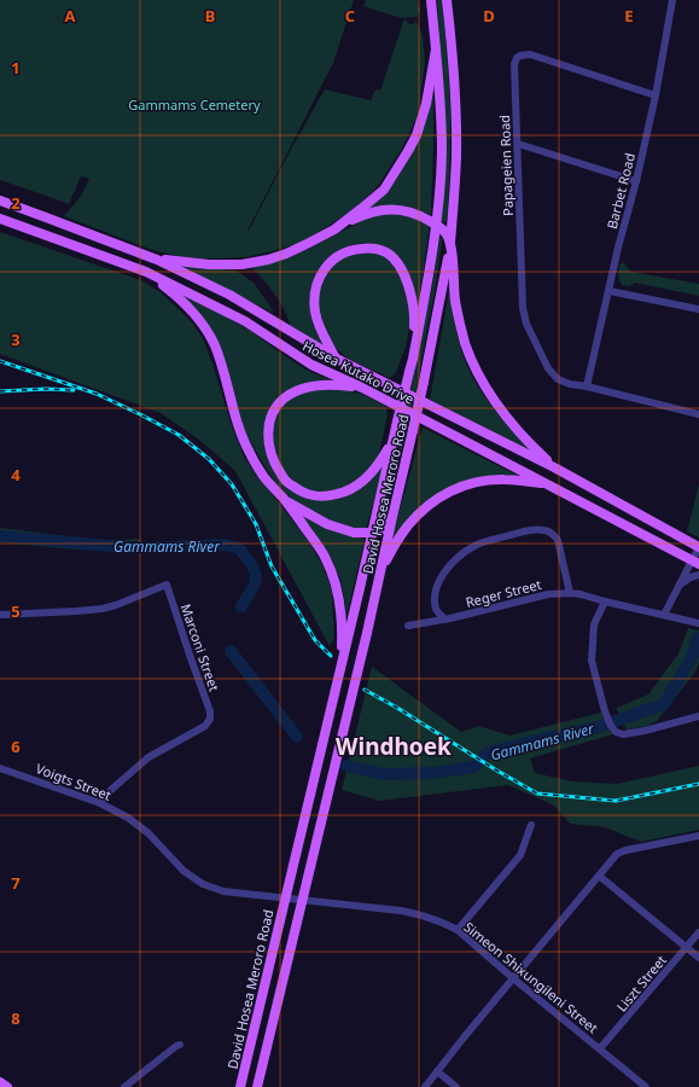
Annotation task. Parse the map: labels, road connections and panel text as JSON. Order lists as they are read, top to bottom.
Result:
{
  "streets": {
    "main road": ["Hosea Kutako Drive", "David Hosea Meroro Road"],
    "street": [
      "Papageien Road",
      "Barbet Road",
      "Reger Street",
      "Marconi Street",
      "Voigts Street",
      "Simeon Shixungileni Street",
      "Liszt Street"
    ]
  },
  "crossings": [
    ["Papageien Road", "Barbet Road"],
    ["David Hosea Meroro Road", "Voigts Street"],
    ["David Hosea Meroro Road", "Simeon Shixungileni Street"],
    ["Marconi Street", "Voigts Street"],
    ["Simeon Shixungileni Street", "Liszt Street"]
  ],
  "districts": ["Windhoek"],
  "water": ["Gammams River"],
  "parks": ["Gammams Cemetery"],
  "grid": {
    "columns": [
      "A",
      "B",
      "C",
      "D",
      "E"
    ],
    "rows": [
      "1",
      "2",
      "3",
      "4",
      "5",
      "6",
      "7",
      "8"
    ]
  }
}
